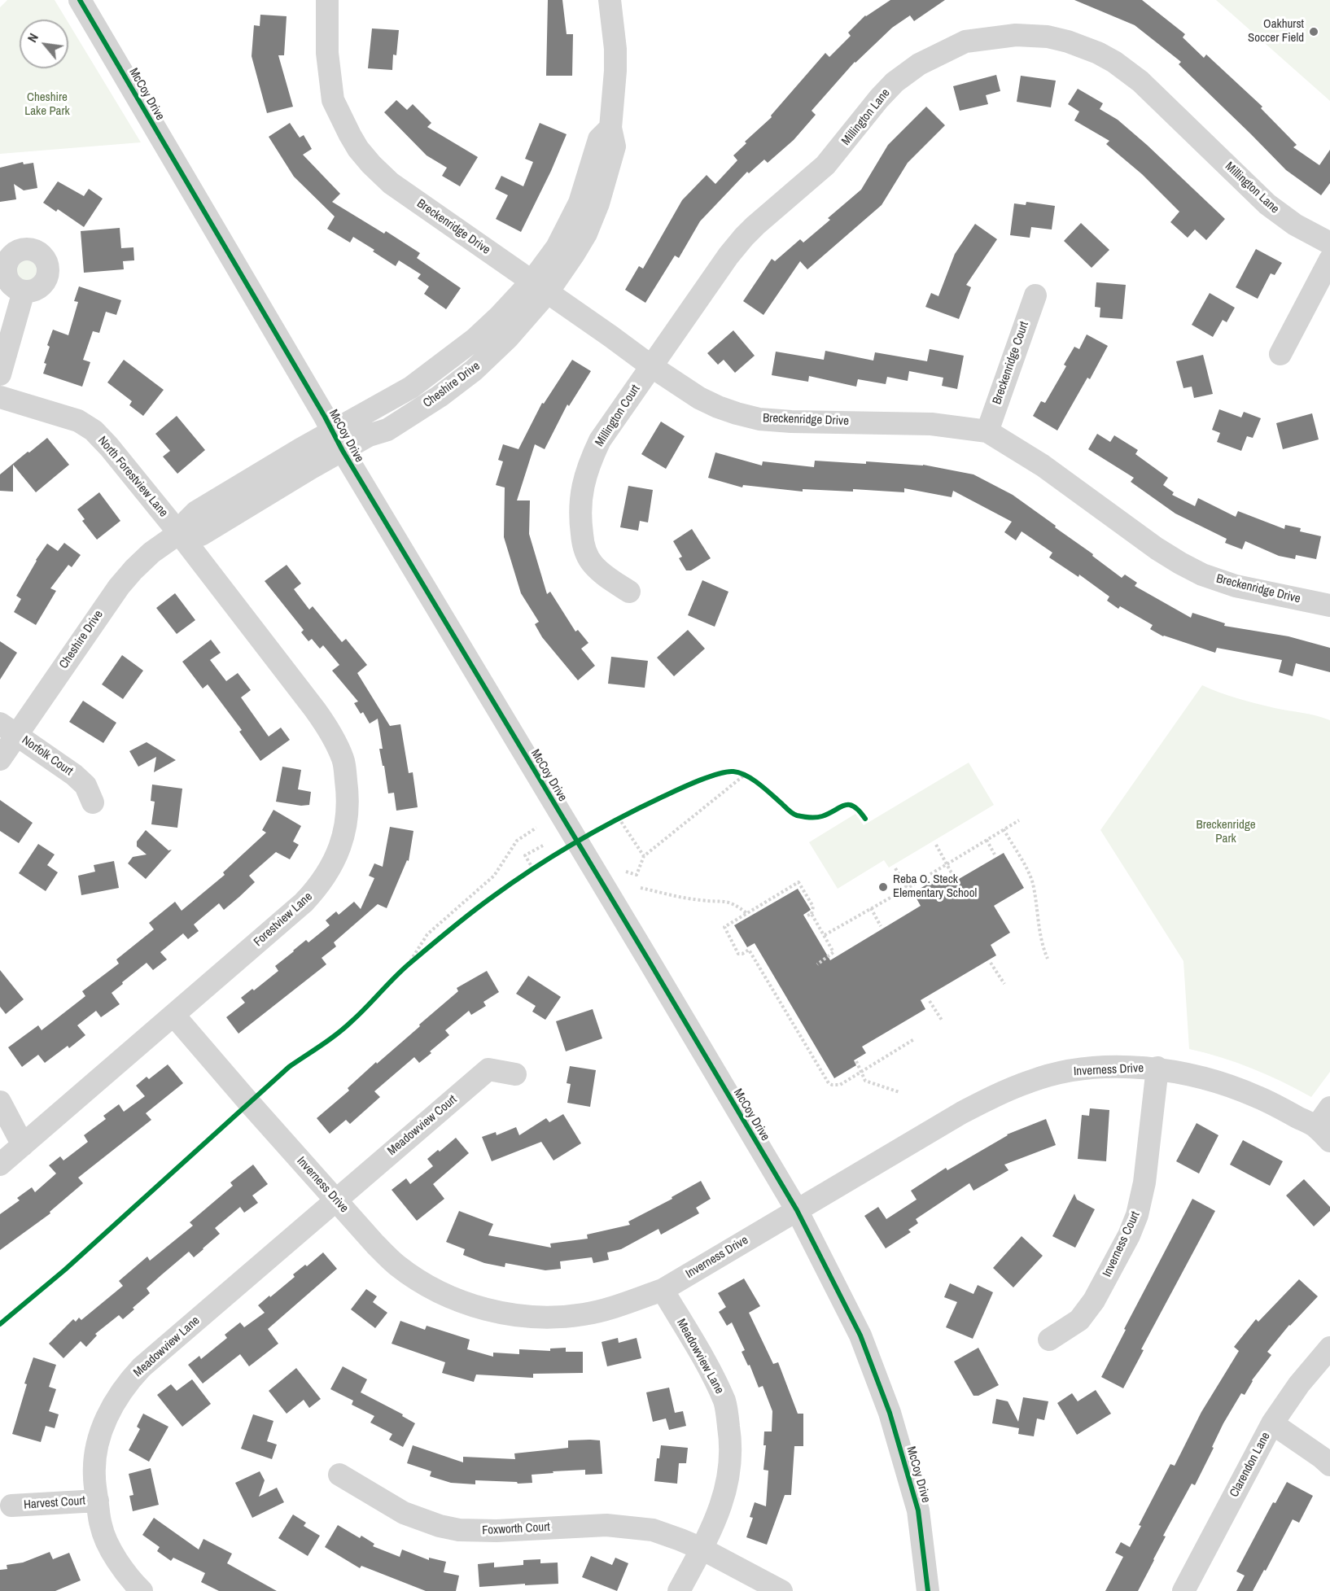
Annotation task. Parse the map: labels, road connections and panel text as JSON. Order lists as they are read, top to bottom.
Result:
{
  "streets": {
    "street": [
      "McCoy Drive",
      "Millington Lane",
      "Breckenridge Drive",
      "Breckenridge Court",
      "Cheshire Drive",
      "Millington Court",
      "North Forestview Lane",
      "Norfolk Court",
      "Forestview Lane",
      "Inverness Drive",
      "Meadowview Court",
      "Inverness Court",
      "Meadowview Lane",
      "Clarendon Lane",
      "Harvest Court",
      "Foxworth Court"
    ]
  },
  "crossings": [
    ["McCoy Drive", "Cheshire Drive"],
    ["McCoy Drive", "Inverness Drive"],
    ["Millington Lane", "Breckenridge Drive"],
    ["Millington Lane", "Millington Court"],
    ["Breckenridge Drive", "Breckenridge Court"],
    ["Breckenridge Drive", "Cheshire Drive"],
    ["Breckenridge Drive", "Millington Court"],
    ["Cheshire Drive", "North Forestview Lane"],
    ["Cheshire Drive", "Norfolk Court"],
    ["Cheshire Drive", "Forestview Lane"],
    ["North Forestview Lane", "Forestview Lane"],
    ["Forestview Lane", "Inverness Drive"],
    ["Inverness Drive", "Meadowview Court"],
    ["Inverness Drive", "Inverness Court"],
    ["Inverness Drive", "Meadowview Lane"],
    ["Meadowview Court", "Meadowview Lane"],
    ["Meadowview Lane", "Harvest Court"],
    ["Meadowview Lane", "Foxworth Court"]
  ],
  "parks": ["Cheshire Lake Park", "Breckenridge Park"],
  "places": ["Oakhurst Soccer Field", "Reba O. Steck Elementary School"],
  "north": "top left"
}
